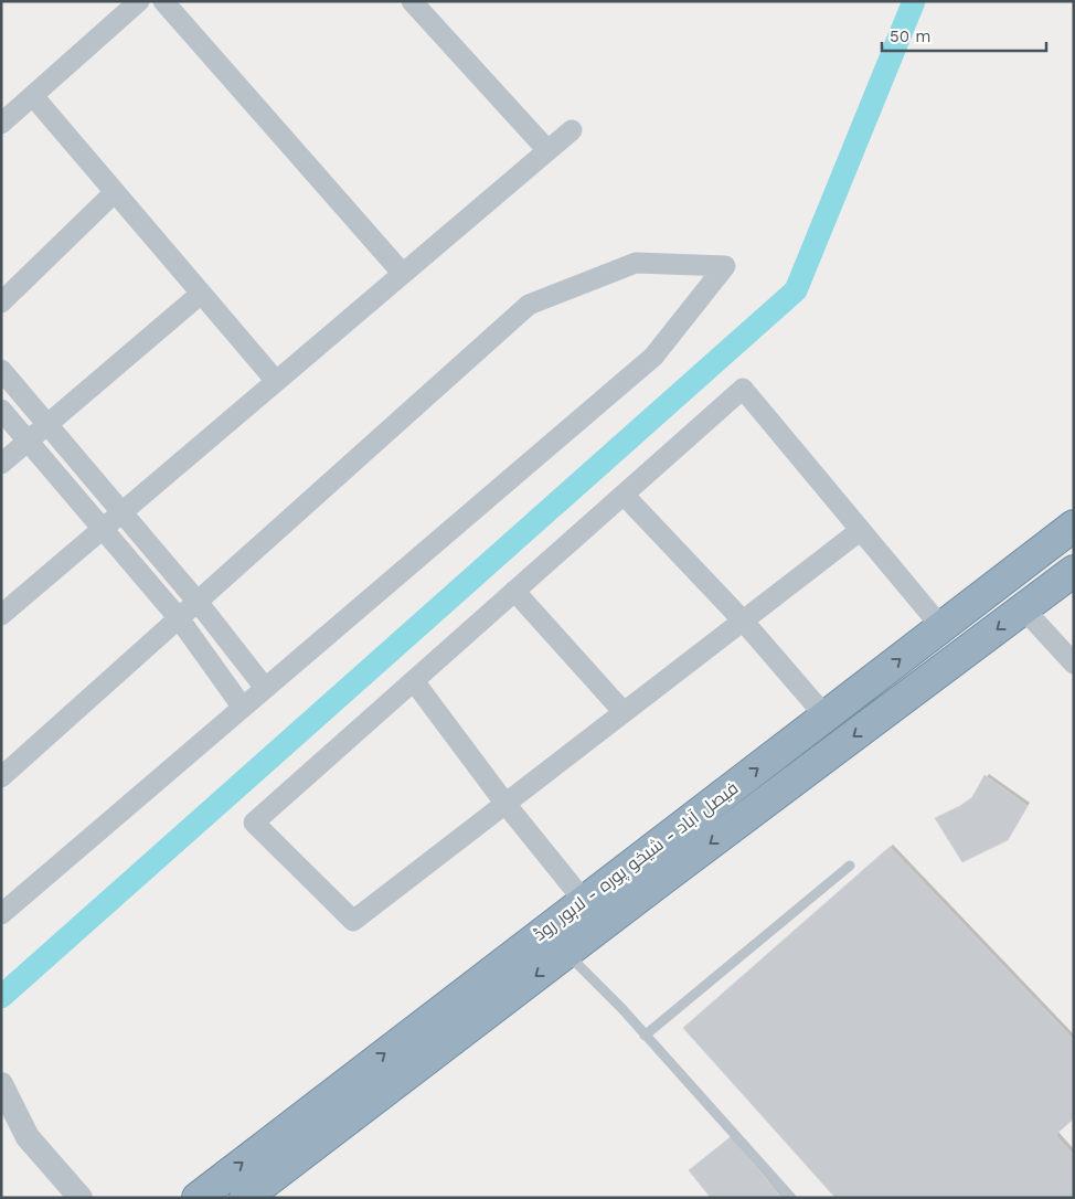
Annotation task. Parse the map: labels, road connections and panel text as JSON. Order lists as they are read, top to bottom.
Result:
{
  "streets": {
    "highway": ["فیصل آباد - شیخو پورہ - لاہور روڈ"]
  },
  "scale_bar": "50 m"
}
